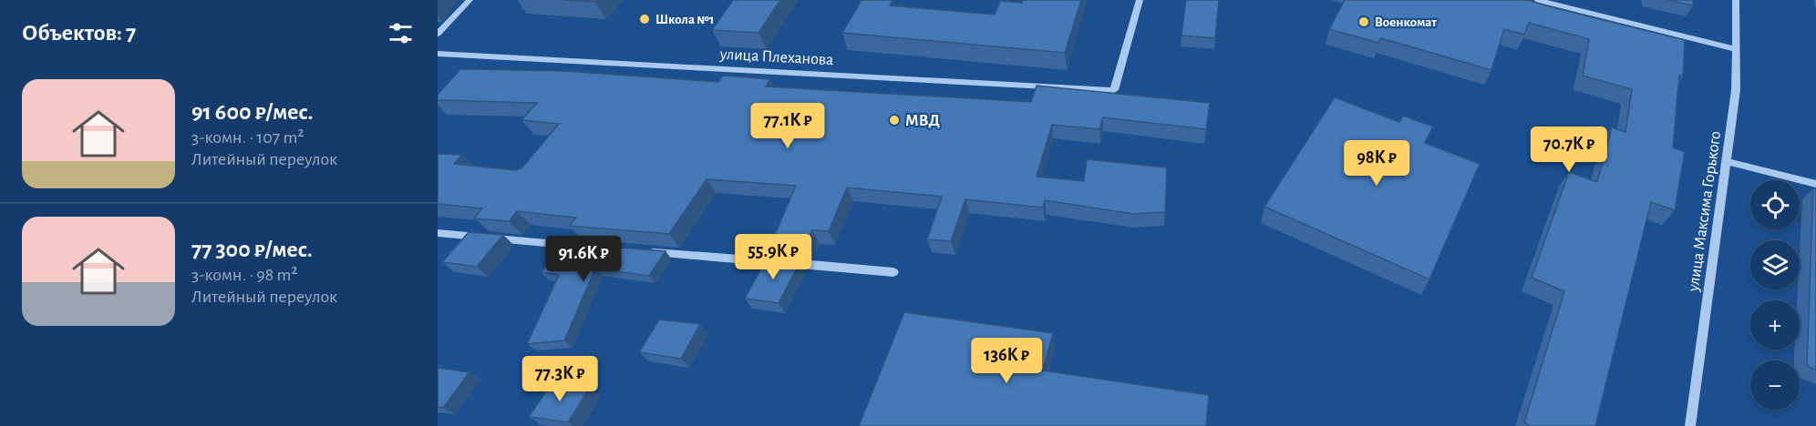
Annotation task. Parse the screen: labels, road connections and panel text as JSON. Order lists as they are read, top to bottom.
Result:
{
  "streets": {
    "street": ["улица Плеханова", "улица Максима Горького"]
  },
  "places": ["Школа №1", "Военкомат", "МВД"],
  "page": {
    "heading": "Объектов: 7",
    "list": [
      {
        "name": "91 600 ₽/мес.",
        "note": "3-комн. · 107 m² · Литейный переулок"
      },
      {
        "name": "77 300 ₽/мес.",
        "note": "3-комн. · 98 m² · Литейный переулок"
      }
    ],
    "price": [
      "77.1K ₽",
      "70.7K ₽",
      "98K ₽",
      "55.9K ₽",
      "91.6K ₽",
      "136K ₽",
      "77.3K ₽"
    ],
    "map_buttons": ["+", "−"]
  }
}
